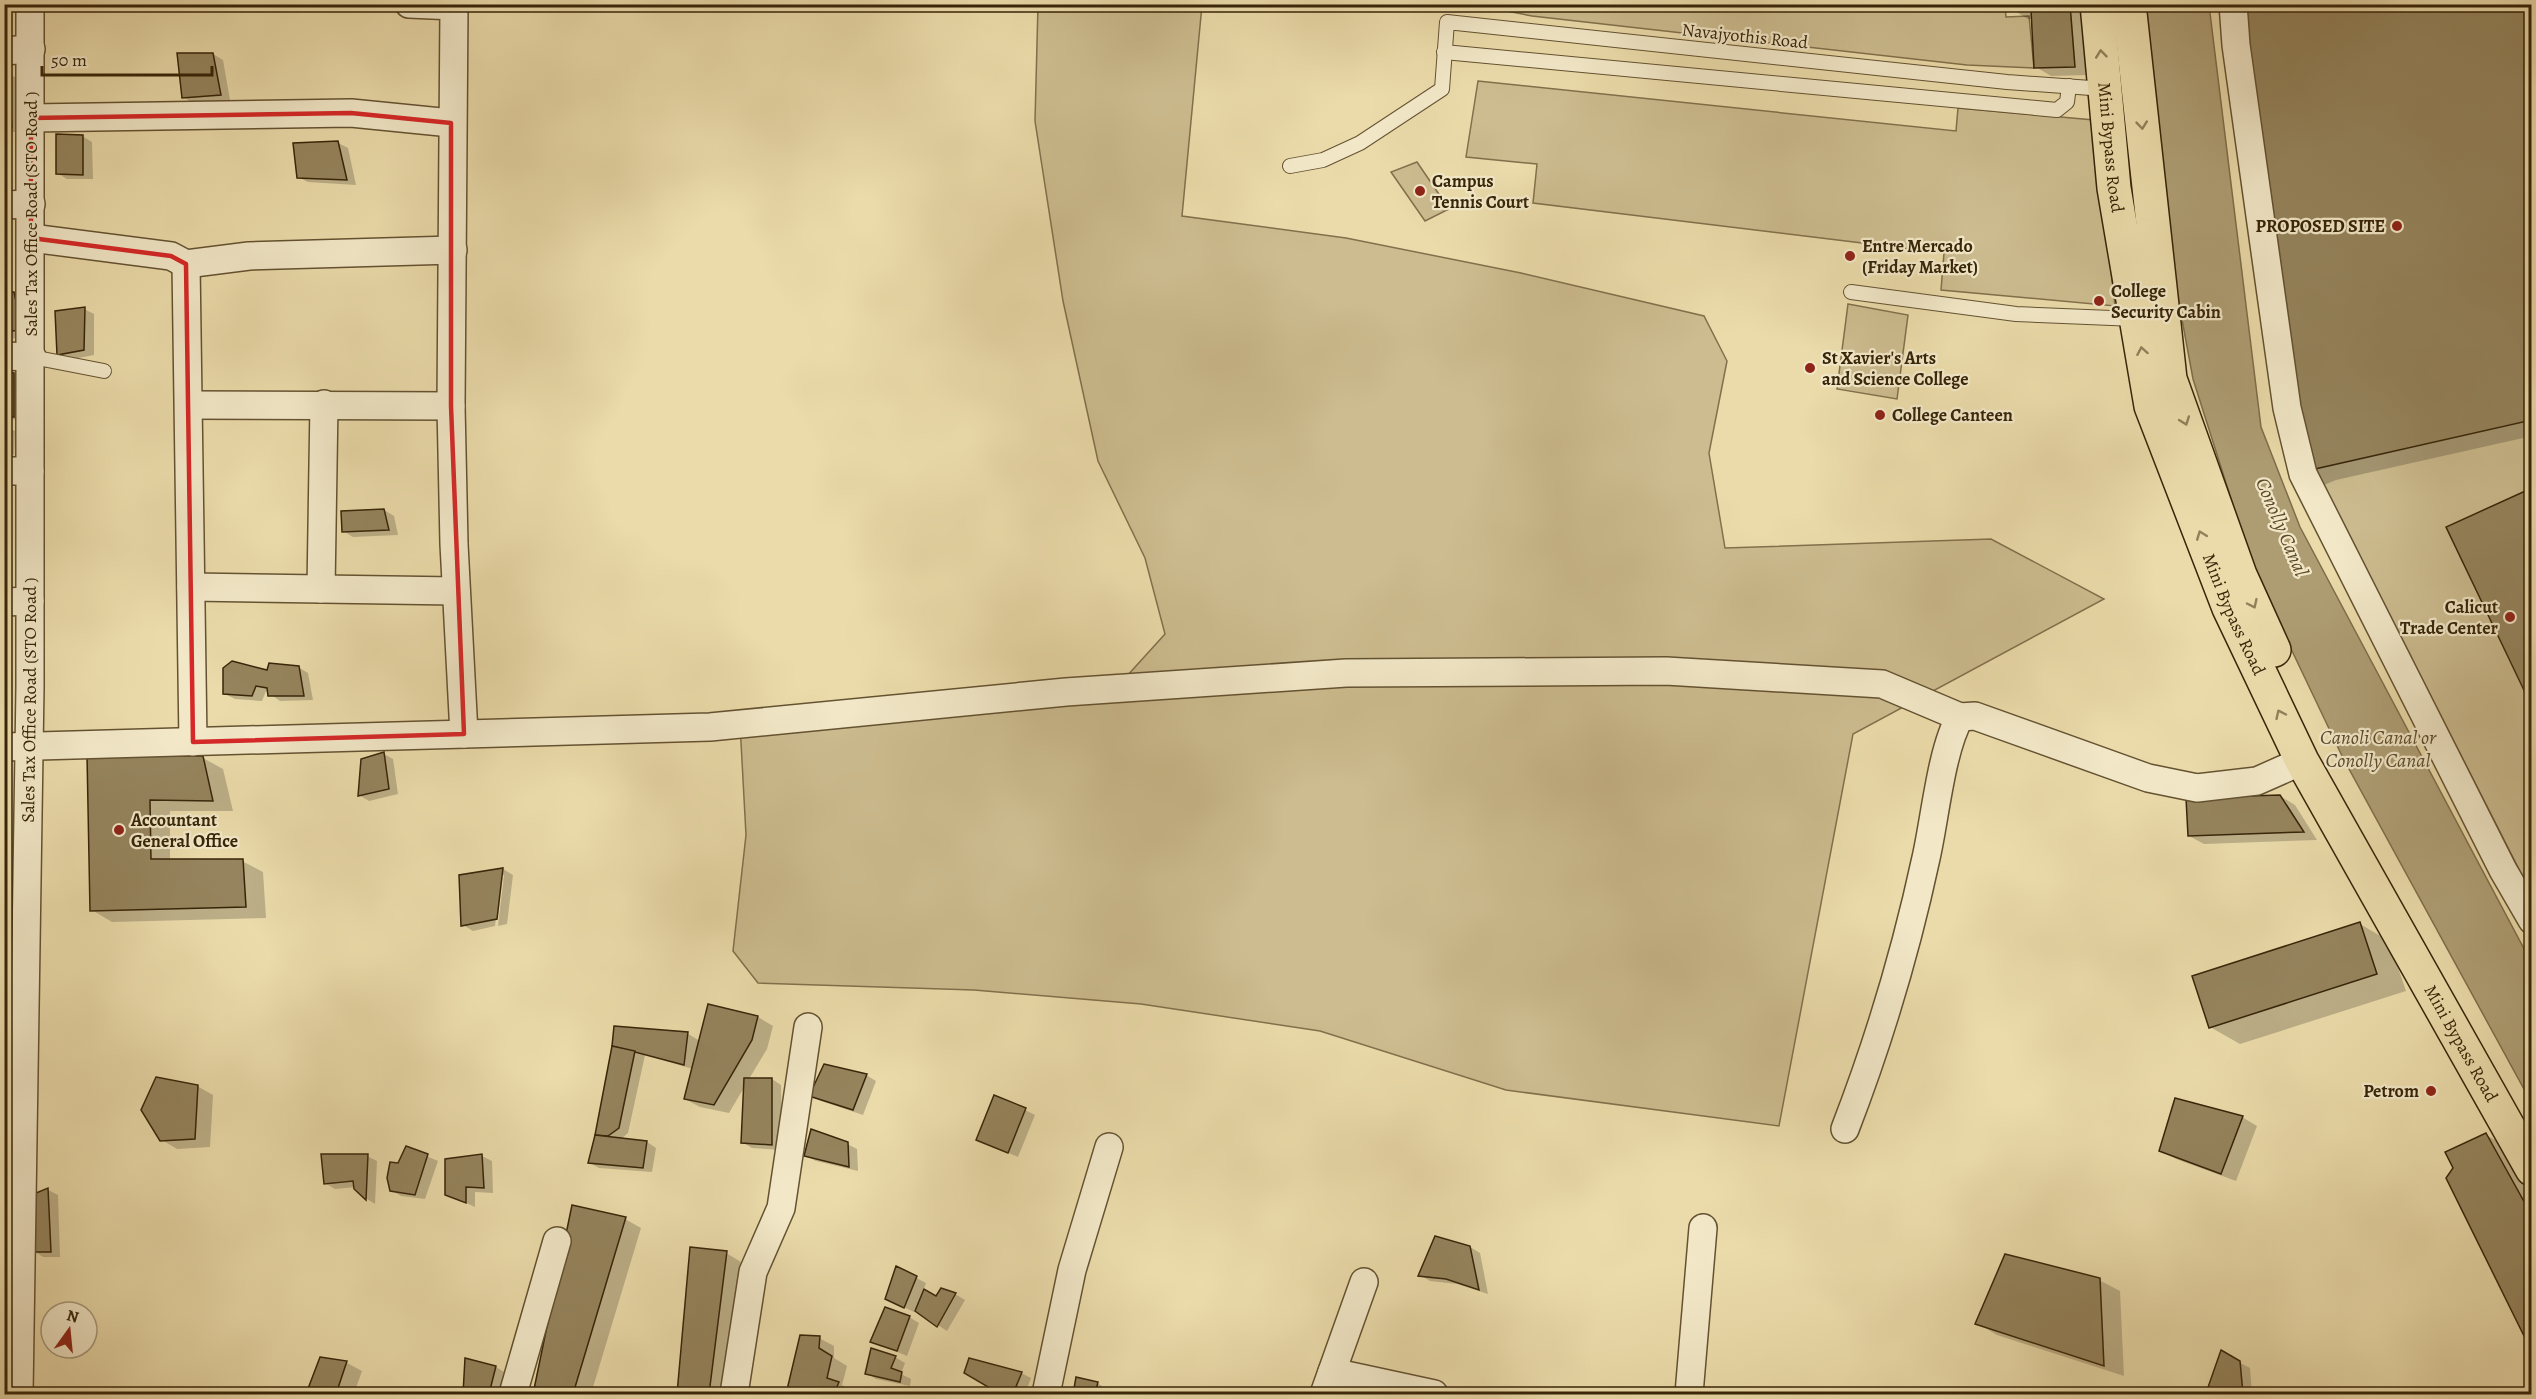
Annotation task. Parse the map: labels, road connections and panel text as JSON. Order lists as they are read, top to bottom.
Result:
{
  "streets": {
    "main road": ["Mini Bypass Road"],
    "street": ["Sales Tax Office Road (STO Road )"],
    "lane": ["Navajyothis Road"]
  },
  "crossings": [
    ["Navajyothis Road", "Mini Bypass Road"]
  ],
  "water": ["Conolly Canal", "Canoli Canal or Conolly Canal"],
  "places": [
    "Campus Tennis Court",
    "PROPOSED SITE",
    "Entre Mercado (Friday Market)",
    "College Security Cabin",
    "St Xavier's Arts and Science College",
    "College Canteen",
    "Calicut Trade Center",
    "Accountant General Office",
    "Petrom"
  ],
  "scale_bar": "50 m",
  "north": "top"
}
